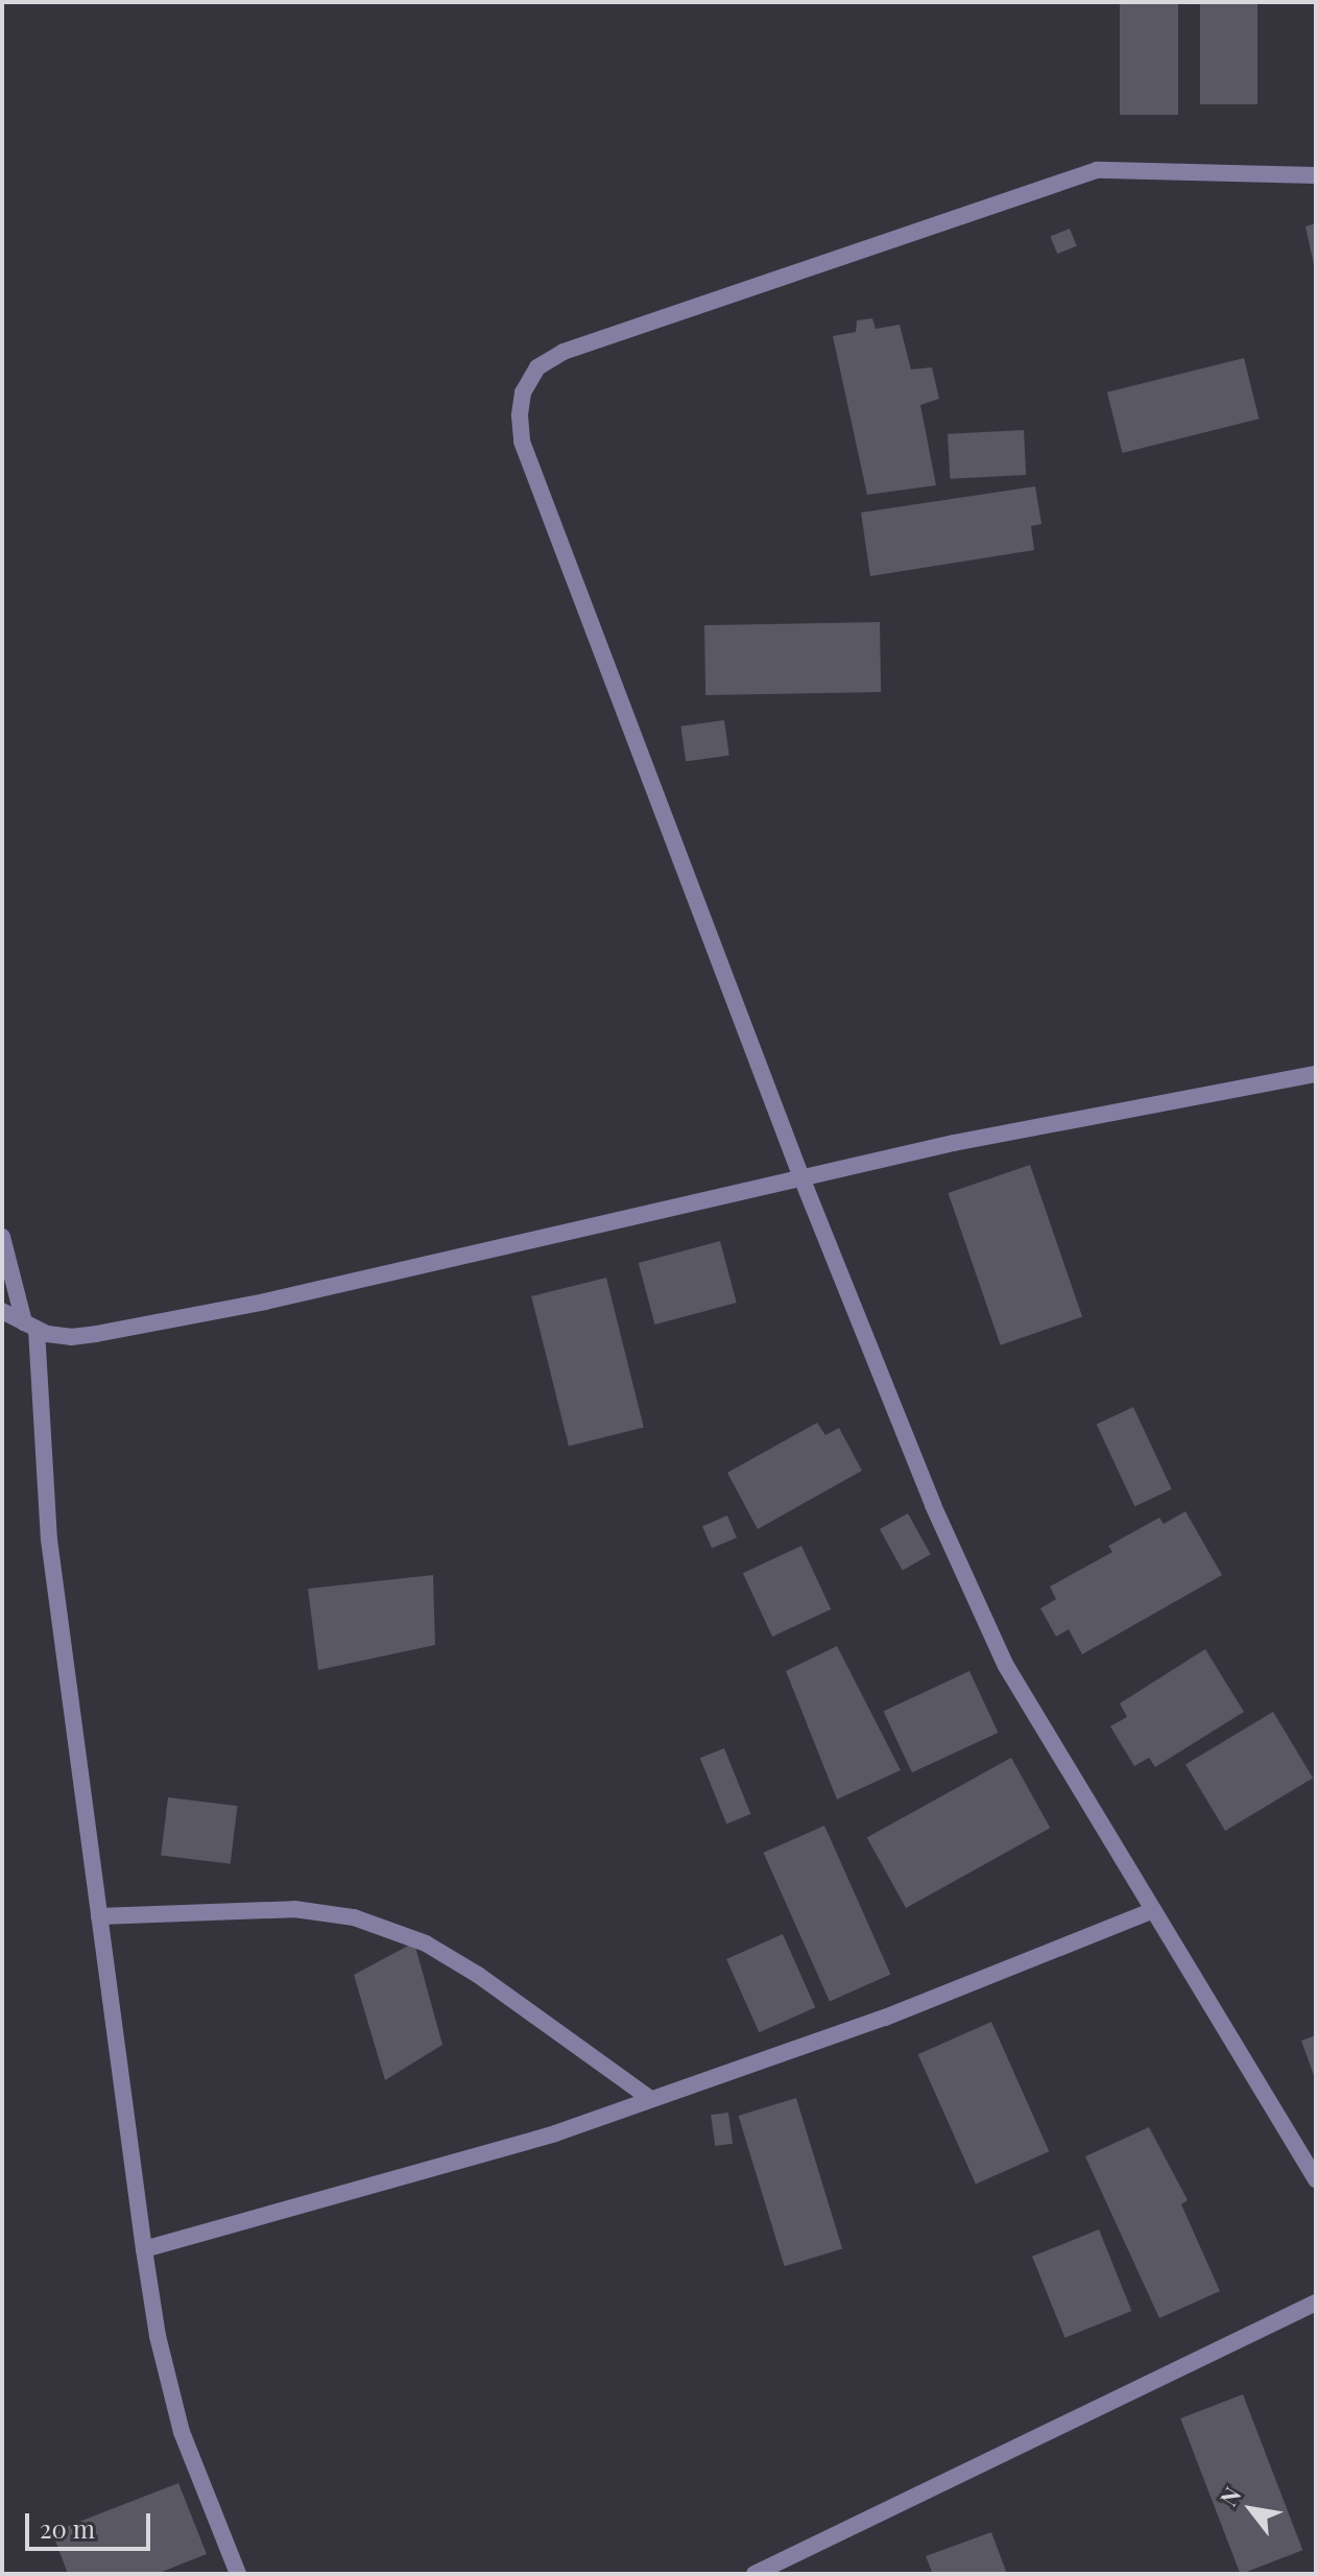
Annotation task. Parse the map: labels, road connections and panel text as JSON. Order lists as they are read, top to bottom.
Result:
{
  "scale_bar": "20 m",
  "north": "top left"
}
